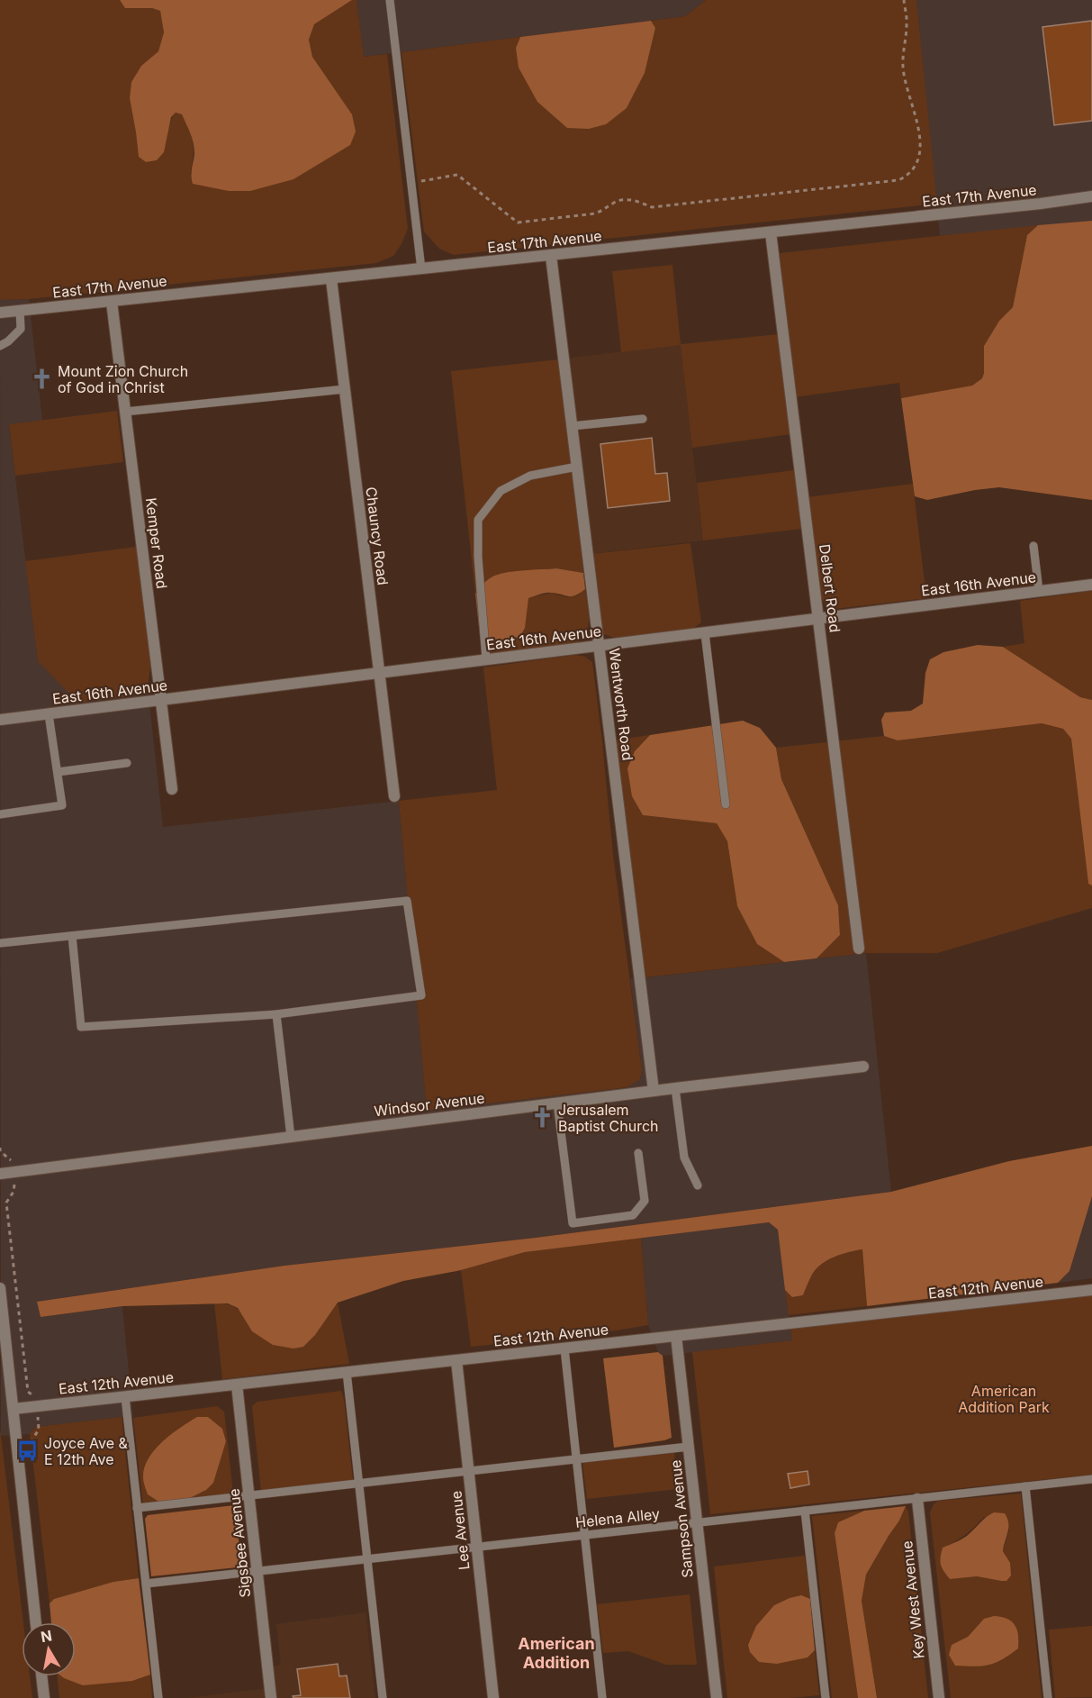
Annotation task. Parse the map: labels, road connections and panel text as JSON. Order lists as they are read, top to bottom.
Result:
{
  "streets": {
    "street": [
      "East 17th Avenue",
      "Chauncy Road",
      "Kemper Road",
      "East 16th Avenue",
      "Delbert Road",
      "Wentworth Road",
      "Windsor Avenue",
      "East 12th Avenue",
      "Sampson Avenue",
      "Lee Avenue",
      "Sigsbee Avenue",
      "Key West Avenue"
    ],
    "lane": ["Helena Alley"]
  },
  "crossings": [
    ["East 17th Avenue", "Chauncy Road"],
    ["East 17th Avenue", "Kemper Road"],
    ["East 17th Avenue", "Delbert Road"],
    ["East 17th Avenue", "Wentworth Road"],
    ["Chauncy Road", "East 16th Avenue"],
    ["Kemper Road", "East 16th Avenue"],
    ["East 16th Avenue", "Delbert Road"],
    ["East 16th Avenue", "Wentworth Road"],
    ["Wentworth Road", "Windsor Avenue"],
    ["East 12th Avenue", "Sampson Avenue"],
    ["East 12th Avenue", "Lee Avenue"],
    ["East 12th Avenue", "Sigsbee Avenue"],
    ["Helena Alley", "Sampson Avenue"],
    ["Helena Alley", "Lee Avenue"],
    ["Helena Alley", "Sigsbee Avenue"],
    ["Helena Alley", "Key West Avenue"]
  ],
  "districts": ["American Addition"],
  "parks": ["American Addition Park"],
  "places": {
    "church": ["Mount Zion Church of God in Christ", "Jerusalem Baptist Church"],
    "bus stop": ["Joyce Ave & E 12th Ave"]
  },
  "north": "top"
}
